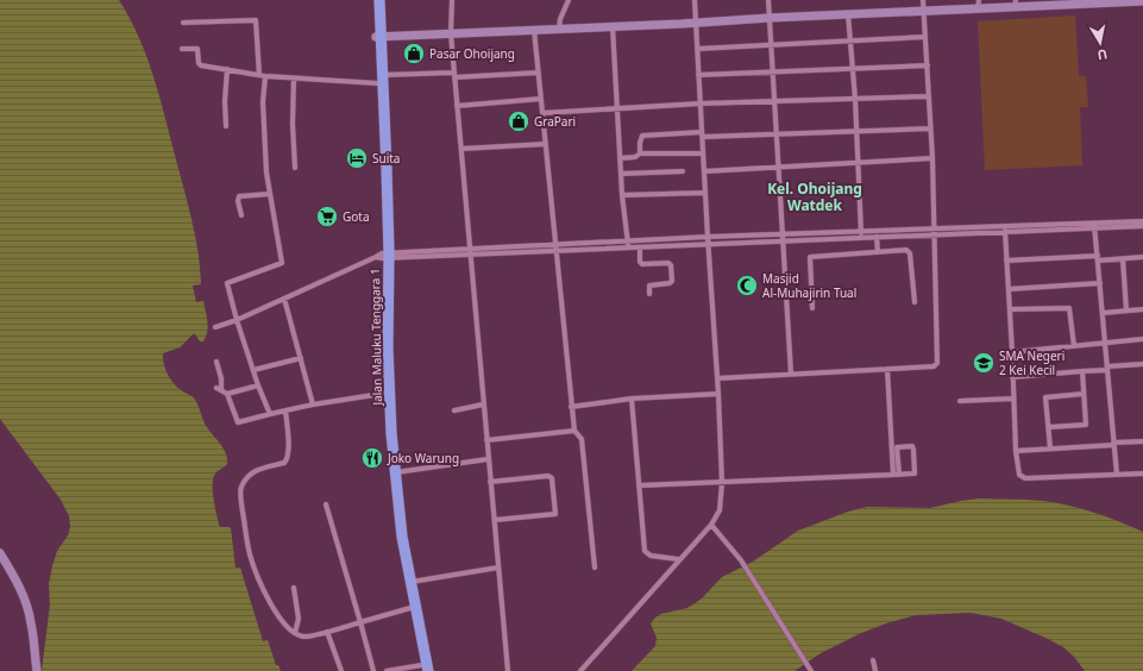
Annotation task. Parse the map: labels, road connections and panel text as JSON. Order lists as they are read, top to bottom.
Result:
{
  "streets": {
    "highway": ["Jalan Maluku Tenggara 1"]
  },
  "districts": ["Kel. Ohoijang Watdek"],
  "places": {
    "shop": ["Pasar Ohoijang", "GraPari"],
    "hotel": ["Suita"],
    "supermarket": ["Gota"],
    "mosque": ["Masjid Al-Muhajirin Tual"],
    "school or university": ["SMA Negeri 2 Kei Kecil"],
    "restaurant": ["Joko Warung"]
  },
  "north": "bottom"
}
